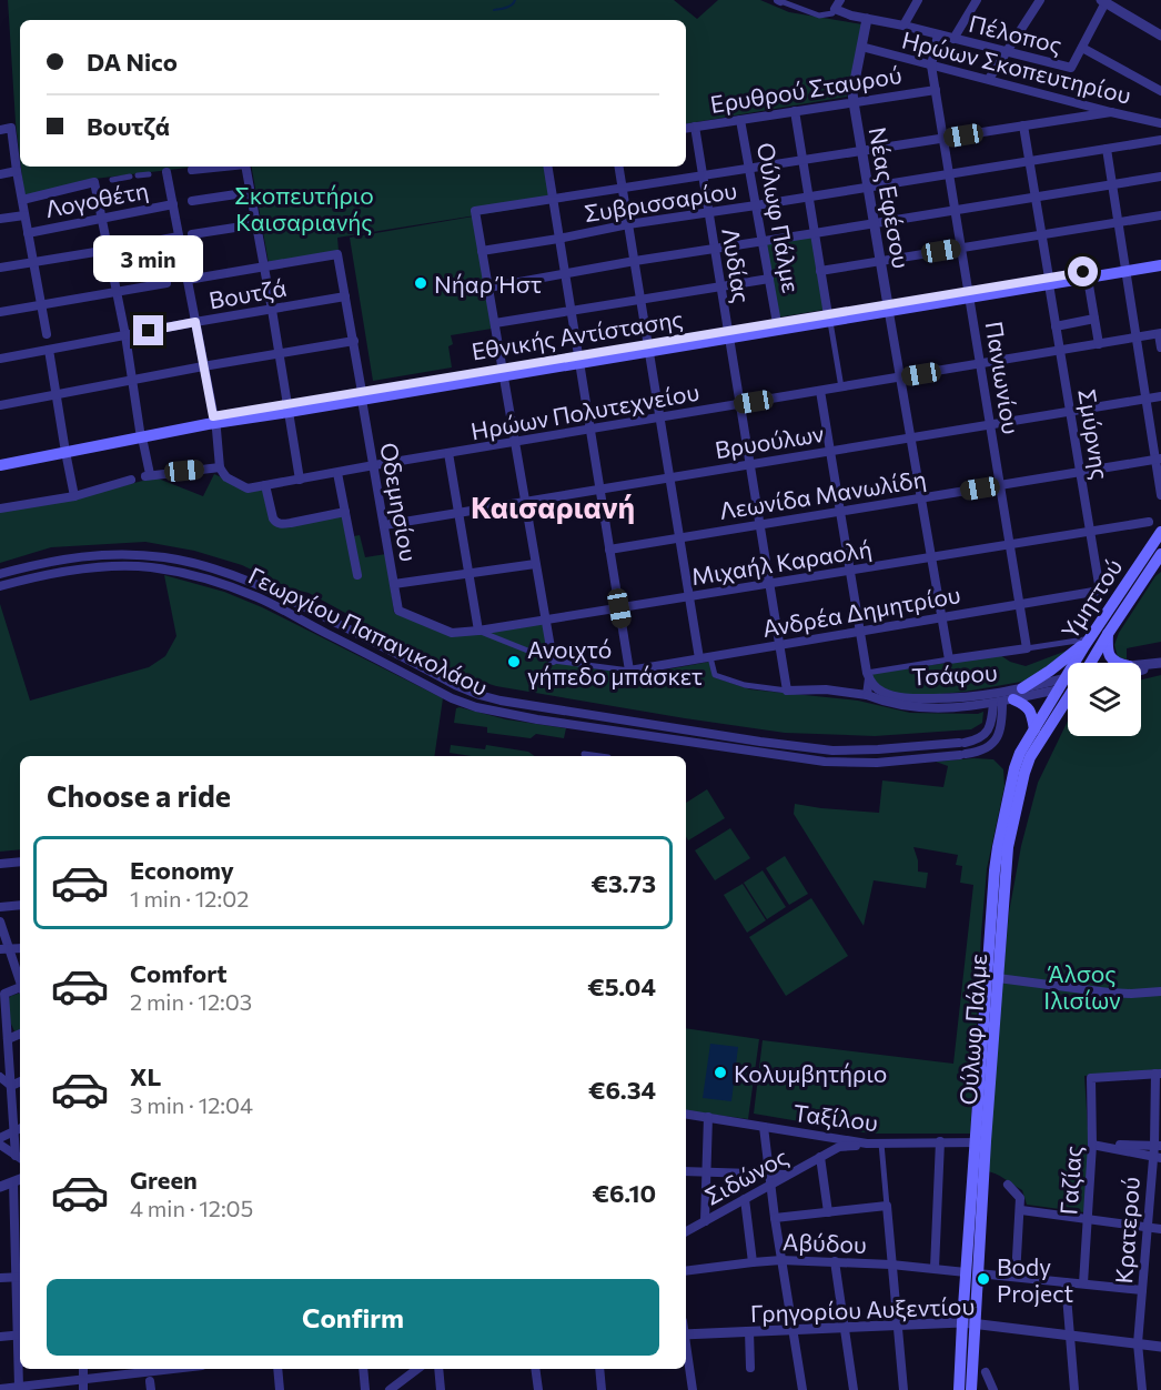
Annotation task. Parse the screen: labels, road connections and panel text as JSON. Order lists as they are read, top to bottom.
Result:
{
  "streets": {
    "main road": ["Ούλωφ Πάλμε", "Εθνικής Αντίστασης", "Υμηττού"],
    "street": [
      "Πέλοπος",
      "Ηρώων Σκοπευτηρίου",
      "Ερυθρού Σταυρού",
      "Νέας Εφέσου",
      "Λογοθέτη",
      "Συβρισσαρίου",
      "Λυδίας",
      "Βουτζά",
      "Πανιωνίου",
      "Ηρώων Πολυτεχνείου",
      "Σμύρνης",
      "Βρυούλων",
      "Λεωνίδα Μανωλίδη",
      "Οδεμησίου",
      "Μιχαήλ Καραολή",
      "Ανδρέα Δημητρίου",
      "Γεωργίου Παπανικολάου",
      "Τσάφου",
      "Ταξίλου",
      "Σιδώνος",
      "Γαζίας",
      "Κρατερού",
      "Αβύδου",
      "Γρηγορίου Αυξεντίου"
    ]
  },
  "crossings": [
    ["Πέλοπος", "Νέας Εφέσου"],
    ["Πέλοπος", "Πανιωνίου"],
    ["Ηρώων Σκοπευτηρίου", "Νέας Εφέσου"],
    ["Ηρώων Σκοπευτηρίου", "Πανιωνίου"],
    ["Ερυθρού Σταυρού", "Νέας Εφέσου"],
    ["Ερυθρού Σταυρού", "Ούλωφ Πάλμε"],
    ["Ερυθρού Σταυρού", "Λυδίας"],
    ["Ερυθρού Σταυρού", "Πανιωνίου"],
    ["Νέας Εφέσου", "Συβρισσαρίου"],
    ["Νέας Εφέσου", "Εθνικής Αντίστασης"],
    ["Νέας Εφέσου", "Ηρώων Πολυτεχνείου"],
    ["Νέας Εφέσου", "Βρυούλων"],
    ["Νέας Εφέσου", "Λεωνίδα Μανωλίδη"],
    ["Νέας Εφέσου", "Μιχαήλ Καραολή"],
    ["Νέας Εφέσου", "Ανδρέα Δημητρίου"],
    ["Συβρισσαρίου", "Ούλωφ Πάλμε"],
    ["Συβρισσαρίου", "Λυδίας"],
    ["Συβρισσαρίου", "Πανιωνίου"],
    ["Συβρισσαρίου", "Σμύρνης"],
    ["Ούλωφ Πάλμε", "Εθνικής Αντίστασης"],
    ["Ούλωφ Πάλμε", "Ταξίλου"],
    ["Ούλωφ Πάλμε", "Αβύδου"],
    ["Ούλωφ Πάλμε", "Γρηγορίου Αυξεντίου"],
    ["Λυδίας", "Εθνικής Αντίστασης"],
    ["Λυδίας", "Ηρώων Πολυτεχνείου"],
    ["Λυδίας", "Βρυούλων"],
    ["Λυδίας", "Λεωνίδα Μανωλίδη"],
    ["Λυδίας", "Μιχαήλ Καραολή"],
    ["Λυδίας", "Ανδρέα Δημητρίου"],
    ["Λυδίας", "Τσάφου"],
    ["Βουτζά", "Οδεμησίου"],
    ["Εθνικής Αντίστασης", "Πανιωνίου"],
    ["Εθνικής Αντίστασης", "Σμύρνης"],
    ["Εθνικής Αντίστασης", "Οδεμησίου"],
    ["Πανιωνίου", "Ηρώων Πολυτεχνείου"],
    ["Πανιωνίου", "Βρυούλων"],
    ["Πανιωνίου", "Λεωνίδα Μανωλίδη"],
    ["Πανιωνίου", "Μιχαήλ Καραολή"],
    ["Πανιωνίου", "Ανδρέα Δημητρίου"],
    ["Ηρώων Πολυτεχνείου", "Σμύρνης"],
    ["Ηρώων Πολυτεχνείου", "Οδεμησίου"],
    ["Σμύρνης", "Βρυούλων"],
    ["Σμύρνης", "Λεωνίδα Μανωλίδη"],
    ["Σμύρνης", "Μιχαήλ Καραολή"],
    ["Σμύρνης", "Ανδρέα Δημητρίου"],
    ["Βρυούλων", "Οδεμησίου"],
    ["Οδεμησίου", "Μιχαήλ Καραολή"],
    ["Ανδρέα Δημητρίου", "Τσάφου"],
    ["Γεωργίου Παπανικολάου", "Τσάφου"],
    ["Ταξίλου", "Σιδώνος"],
    ["Γαζίας", "Κρατερού"],
    ["Γαζίας", "Αβύδου"],
    ["Κρατερού", "Αβύδου"],
    ["Κρατερού", "Γρηγορίου Αυξεντίου"]
  ],
  "districts": ["Καισαριανή"],
  "parks": ["Σκοπευτήριο Καισαριανής", "Άλσος Ιλισίων"],
  "places": [
    "Νήαρ Ήστ",
    "Ανοιχτό γήπεδο μπάσκετ",
    "Κολυμβητήριο",
    "Body Project"
  ],
  "page": {
    "banner": ["DA Nico", "Βουτζά"],
    "bubble": "3 min",
    "heading": "Choose a ride",
    "list": [
      {
        "name": "Economy",
        "note": "1 min · 12:02",
        "value": "€3.73"
      },
      {
        "name": "Comfort",
        "note": "2 min · 12:03",
        "value": "€5.04"
      },
      {
        "name": "XL",
        "note": "3 min · 12:04",
        "value": "€6.34"
      },
      {
        "name": "Green",
        "note": "4 min · 12:05",
        "value": "€6.10"
      }
    ],
    "buttons": "Confirm"
  }
}
